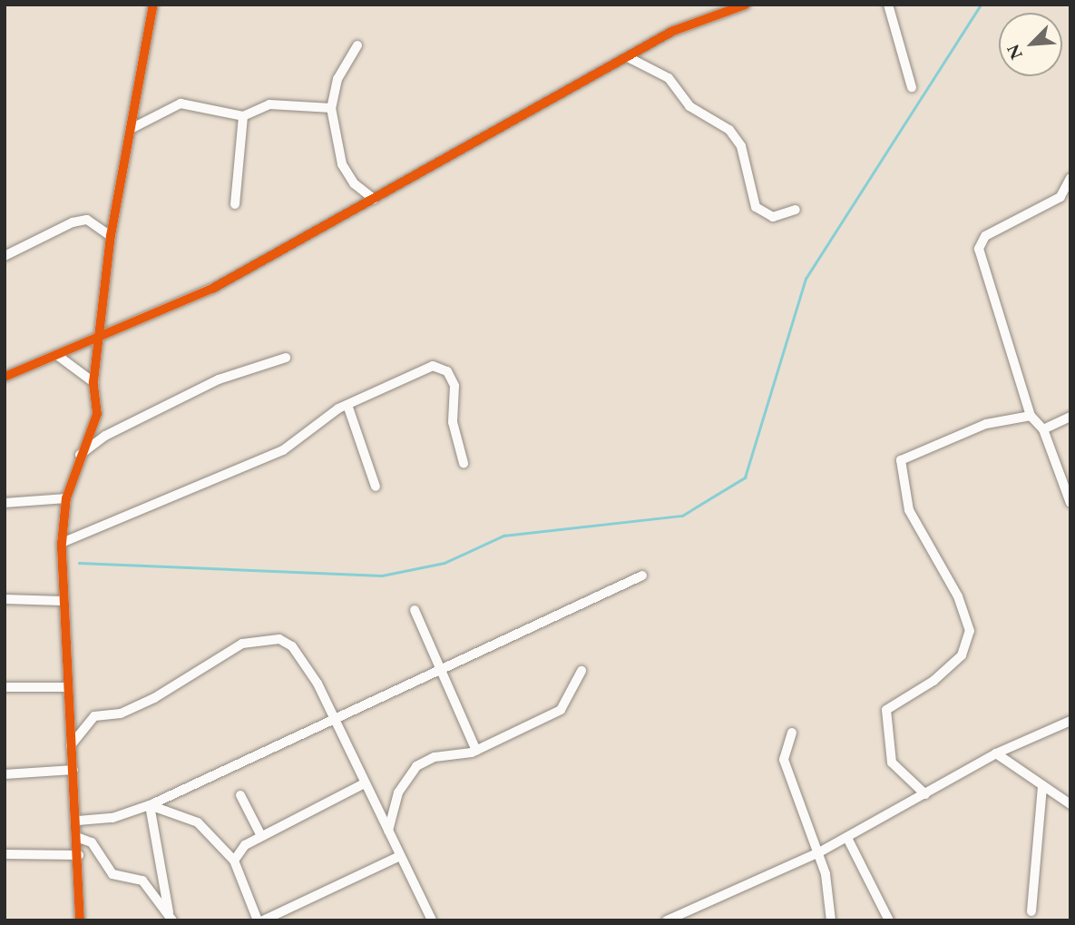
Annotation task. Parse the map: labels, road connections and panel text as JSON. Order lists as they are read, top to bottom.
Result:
{
  "north": "bottom left"
}
